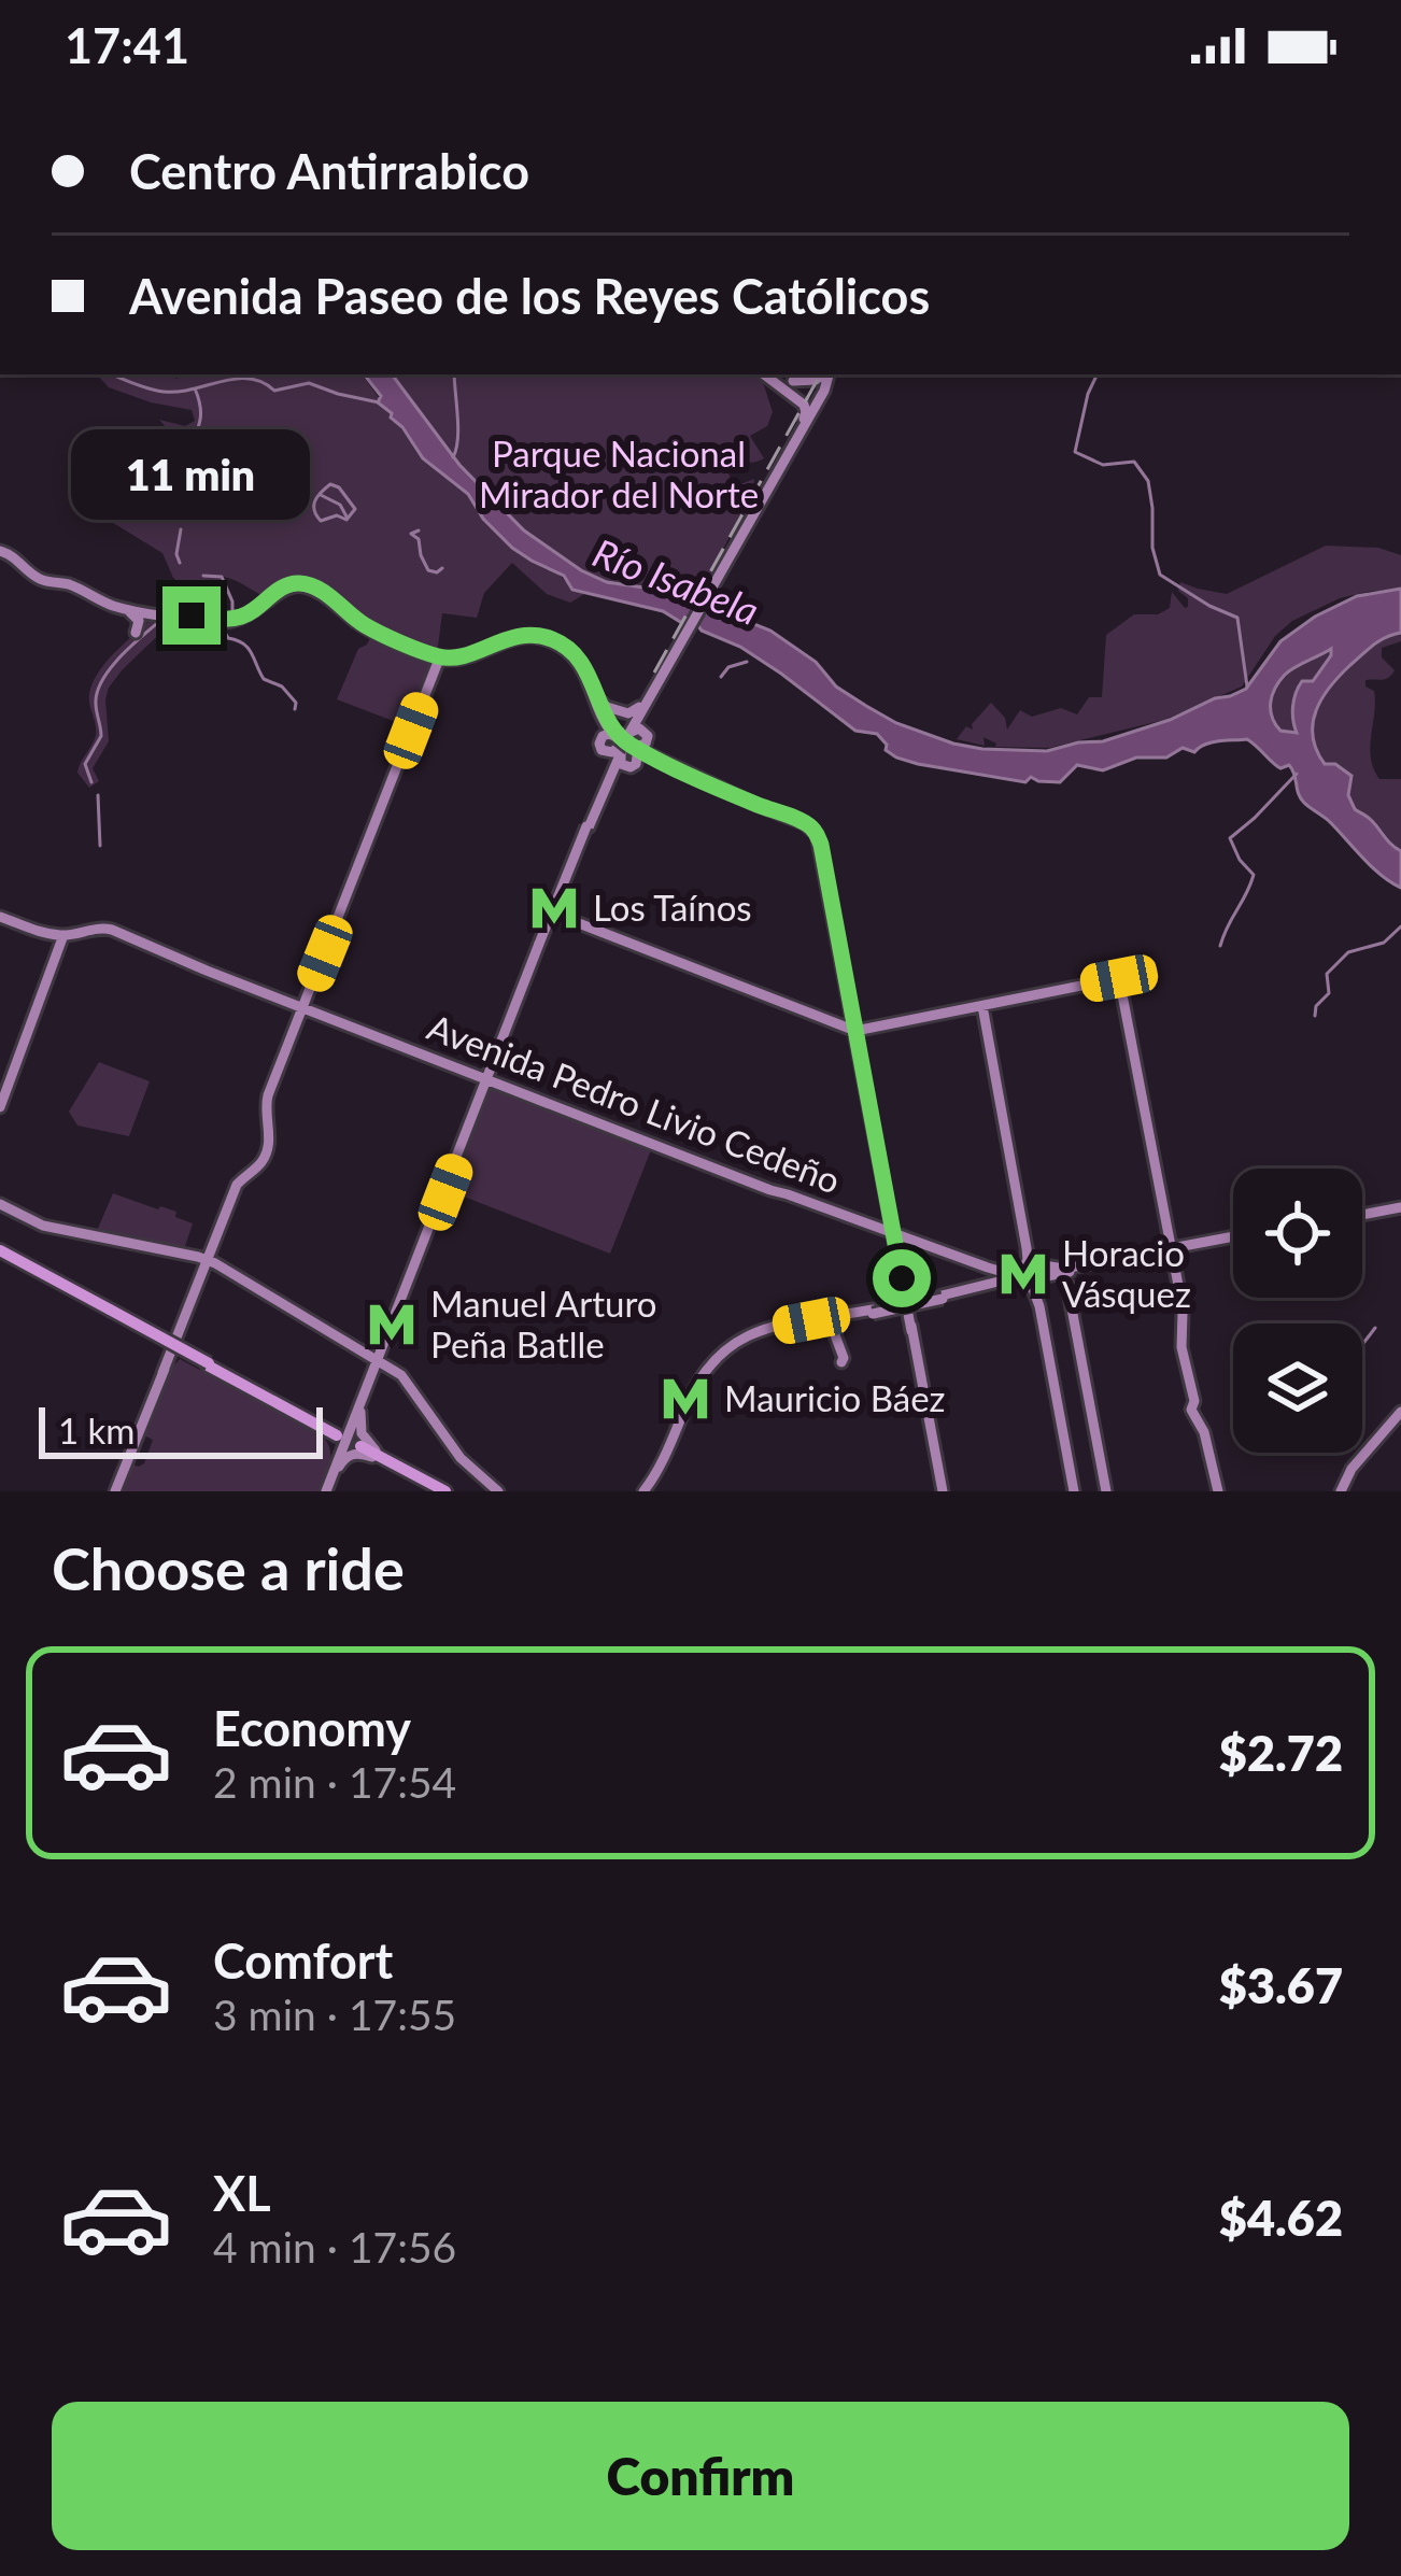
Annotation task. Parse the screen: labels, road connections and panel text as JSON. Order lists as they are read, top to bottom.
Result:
{
  "streets": {
    "main road": ["Avenida Pedro Livio Cedeño"]
  },
  "water": ["Río Isabela"],
  "parks": ["Parque Nacional Mirador del Norte"],
  "places": {
    "metro station": [
      "Los Taínos",
      "Horacio Vásquez",
      "Manuel Arturo Peña Batlle",
      "Mauricio Báez"
    ]
  },
  "scale_bar": "1 km",
  "page": {
    "status": "17:41",
    "banner": ["Centro Antirrabico", "Avenida Paseo de los Reyes Católicos"],
    "bubble": "11 min",
    "scale": "1 km",
    "heading": "Choose a ride",
    "list": [
      {
        "name": "Economy",
        "note": "2 min · 17:54",
        "value": "$2.72"
      },
      {
        "name": "Comfort",
        "note": "3 min · 17:55",
        "value": "$3.67"
      },
      {
        "name": "XL",
        "note": "4 min · 17:56",
        "value": "$4.62"
      }
    ],
    "buttons": "Confirm"
  }
}
